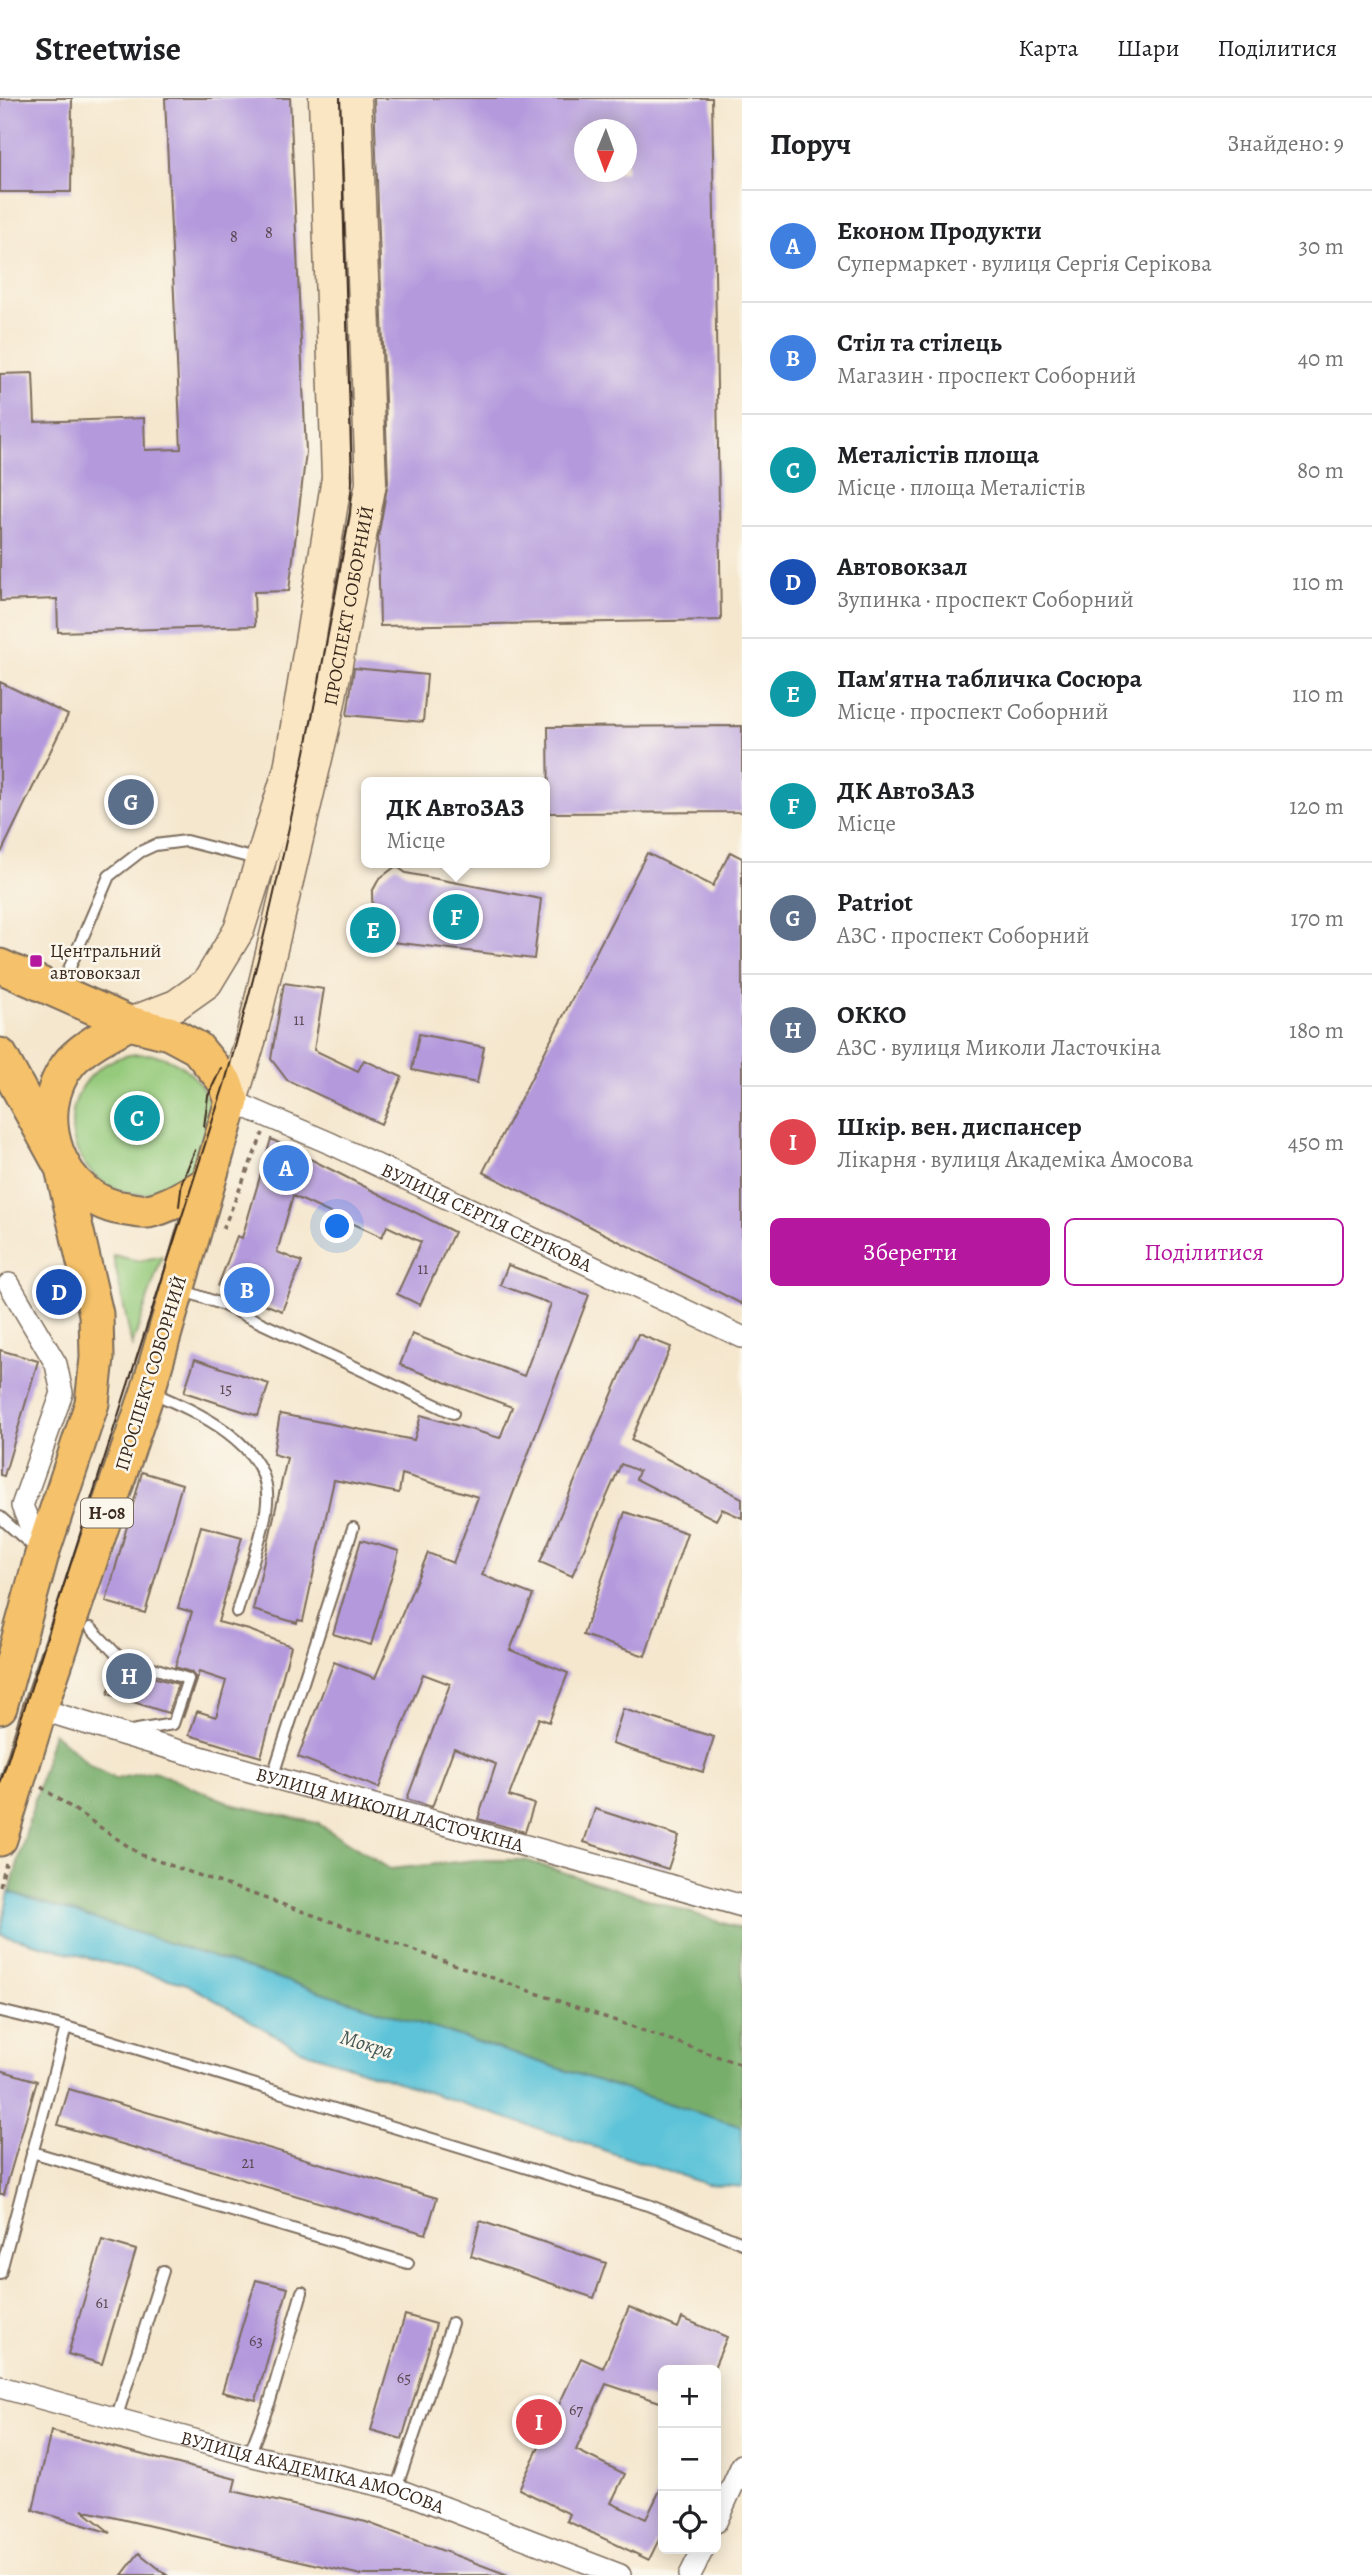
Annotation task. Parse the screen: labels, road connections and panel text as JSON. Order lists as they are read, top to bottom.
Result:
{
  "streets": {
    "main road": ["ПРОСПЕКТ СОБОРНИЙ", "Н-08"],
    "street": ["ВУЛИЦЯ СЕРГІЯ СЕРІКОВА", "ВУЛИЦЯ МИКОЛИ ЛАСТОЧКІНА", "ВУЛИЦЯ АКАДЕМІКА АМОСОВА"]
  },
  "crossings": [
    ["ПРОСПЕКТ СОБОРНИЙ", "ВУЛИЦЯ СЕРГІЯ СЕРІКОВА"],
    ["ПРОСПЕКТ СОБОРНИЙ", "Н-08"],
    ["ПРОСПЕКТ СОБОРНИЙ", "ВУЛИЦЯ МИКОЛИ ЛАСТОЧКІНА"],
    ["ВУЛИЦЯ СЕРГІЯ СЕРІКОВА", "Н-08"]
  ],
  "water": ["Мокра"],
  "places": {
    "transit": ["Центральний автовокзал"]
  },
  "house_numbers": [
    "8",
    "8",
    "11",
    "11",
    "15",
    "21",
    "61",
    "63",
    "65",
    "67"
  ],
  "north": "bottom",
  "page": {
    "header": "Streetwise",
    "nav": ["Карта", "Шари", "Поділитися"],
    "heading": ["Поруч", "Знайдено: 9"],
    "list": [
      {
        "mark": "A",
        "name": "Економ Продукти",
        "note": "Супермаркет · вулиця Сергія Серікова",
        "value": "30 m"
      },
      {
        "mark": "B",
        "name": "Стіл та стілець",
        "note": "Магазин · проспект Соборний",
        "value": "40 m"
      },
      {
        "mark": "C",
        "name": "Металістів площа",
        "note": "Місце · площа Металістів",
        "value": "80 m"
      },
      {
        "mark": "D",
        "name": "Автовокзал",
        "note": "Зупинка · проспект Соборний",
        "value": "110 m"
      },
      {
        "mark": "E",
        "name": "Пам'ятна табличка Сосюра",
        "note": "Місце · проспект Соборний",
        "value": "110 m"
      },
      {
        "mark": "F",
        "name": "ДК АвтоЗАЗ",
        "note": "Місце",
        "value": "120 m"
      },
      {
        "mark": "G",
        "name": "Patriot",
        "note": "АЗС · проспект Соборний",
        "value": "170 m"
      },
      {
        "mark": "H",
        "name": "ОККО",
        "note": "АЗС · вулиця Миколи Ласточкіна",
        "value": "180 m"
      },
      {
        "mark": "I",
        "name": "Шкір. вен. диспансер",
        "note": "Лікарня · вулиця Академіка Амосова",
        "value": "450 m"
      }
    ],
    "pins": [
      "G",
      "F",
      "E",
      "C",
      "A",
      "B",
      "D",
      "H",
      "I"
    ],
    "popup": ["ДК АвтоЗАЗ", "Місце"],
    "buttons": ["Зберегти", "Поділитися"],
    "map_buttons": ["+", "−"]
  }
}
